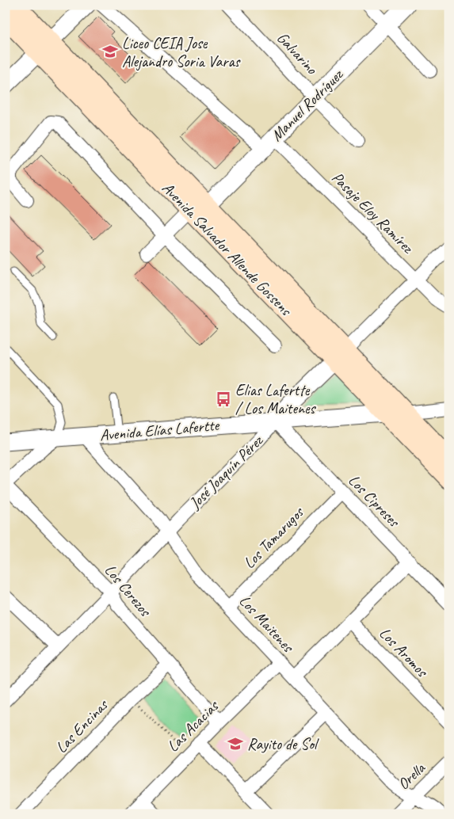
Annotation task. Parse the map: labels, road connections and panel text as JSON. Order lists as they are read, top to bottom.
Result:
{
  "streets": {
    "main road": ["Avenida Salvador Allende Gossens"],
    "street": [
      "Galvarino",
      "Manuel Rodríguez",
      "Pasaje Eloy Ramírez",
      "Avenida Elías Lafertte",
      "José Joaquín Pérez",
      "Los Cipreses",
      "Los Tamarugos",
      "Los Cerezos",
      "Los Maitenes",
      "Los Aromos",
      "Las Encinas",
      "Las Acacias",
      "Orella"
    ]
  },
  "crossings": [
    ["Galvarino", "Manuel Rodríguez"],
    ["Manuel Rodríguez", "Pasaje Eloy Ramírez"],
    ["Manuel Rodríguez", "Avenida Salvador Allende Gossens"],
    ["Pasaje Eloy Ramírez", "José Joaquín Pérez"],
    ["Avenida Salvador Allende Gossens", "Avenida Elías Lafertte"],
    ["Avenida Salvador Allende Gossens", "José Joaquín Pérez"],
    ["Avenida Elías Lafertte", "José Joaquín Pérez"],
    ["Avenida Elías Lafertte", "Los Cipreses"],
    ["Avenida Elías Lafertte", "Los Maitenes"],
    ["José Joaquín Pérez", "Los Cipreses"],
    ["José Joaquín Pérez", "Los Cerezos"],
    ["José Joaquín Pérez", "Los Maitenes"],
    ["Los Cipreses", "Los Tamarugos"],
    ["Los Tamarugos", "Los Maitenes"],
    ["Los Cerezos", "Las Encinas"],
    ["Los Cerezos", "Las Acacias"],
    ["Los Maitenes", "Las Acacias"],
    ["Los Maitenes", "Orella"]
  ],
  "places": {
    "school or university": ["Liceo CEIA Jose Alejandro Soria Varas", "Rayito de Sol"],
    "bus stop": ["Elias Lafertte / Los Maitenes"]
  }
}
